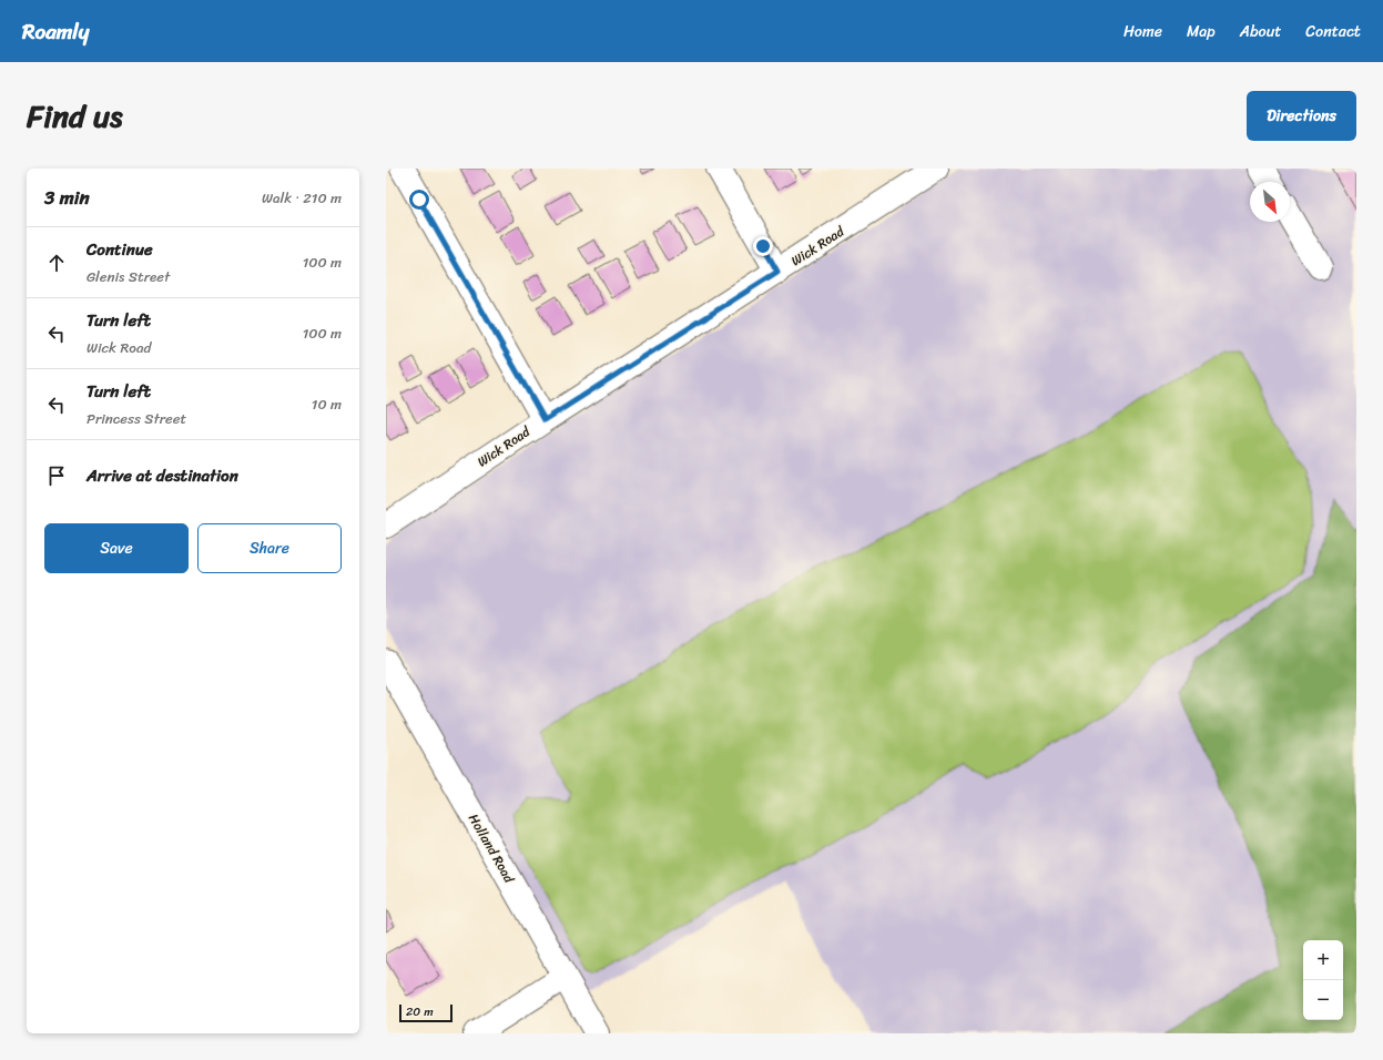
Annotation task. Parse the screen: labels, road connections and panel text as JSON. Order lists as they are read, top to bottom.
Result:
{
  "streets": {
    "street": ["Wick Road", "Holland Road"]
  },
  "scale_bar": "20 m",
  "north": "bottom right",
  "page": {
    "header": "Roamly",
    "nav": [
      "Home",
      "Map",
      "About",
      "Contact"
    ],
    "title": "Find us",
    "buttons": [
      "Directions",
      ["Save", "Share"]
    ],
    "heading": ["3 min", "Walk · 210 m"],
    "list": [
      ["Continue", "Glenis Street", "100 m"],
      ["Turn left", "Wick Road", "100 m"],
      ["Turn left", "Princess Street", "10 m"],
      "Arrive at destination"
    ],
    "map_buttons": ["+", "−"],
    "scale": "20 m"
  }
}
